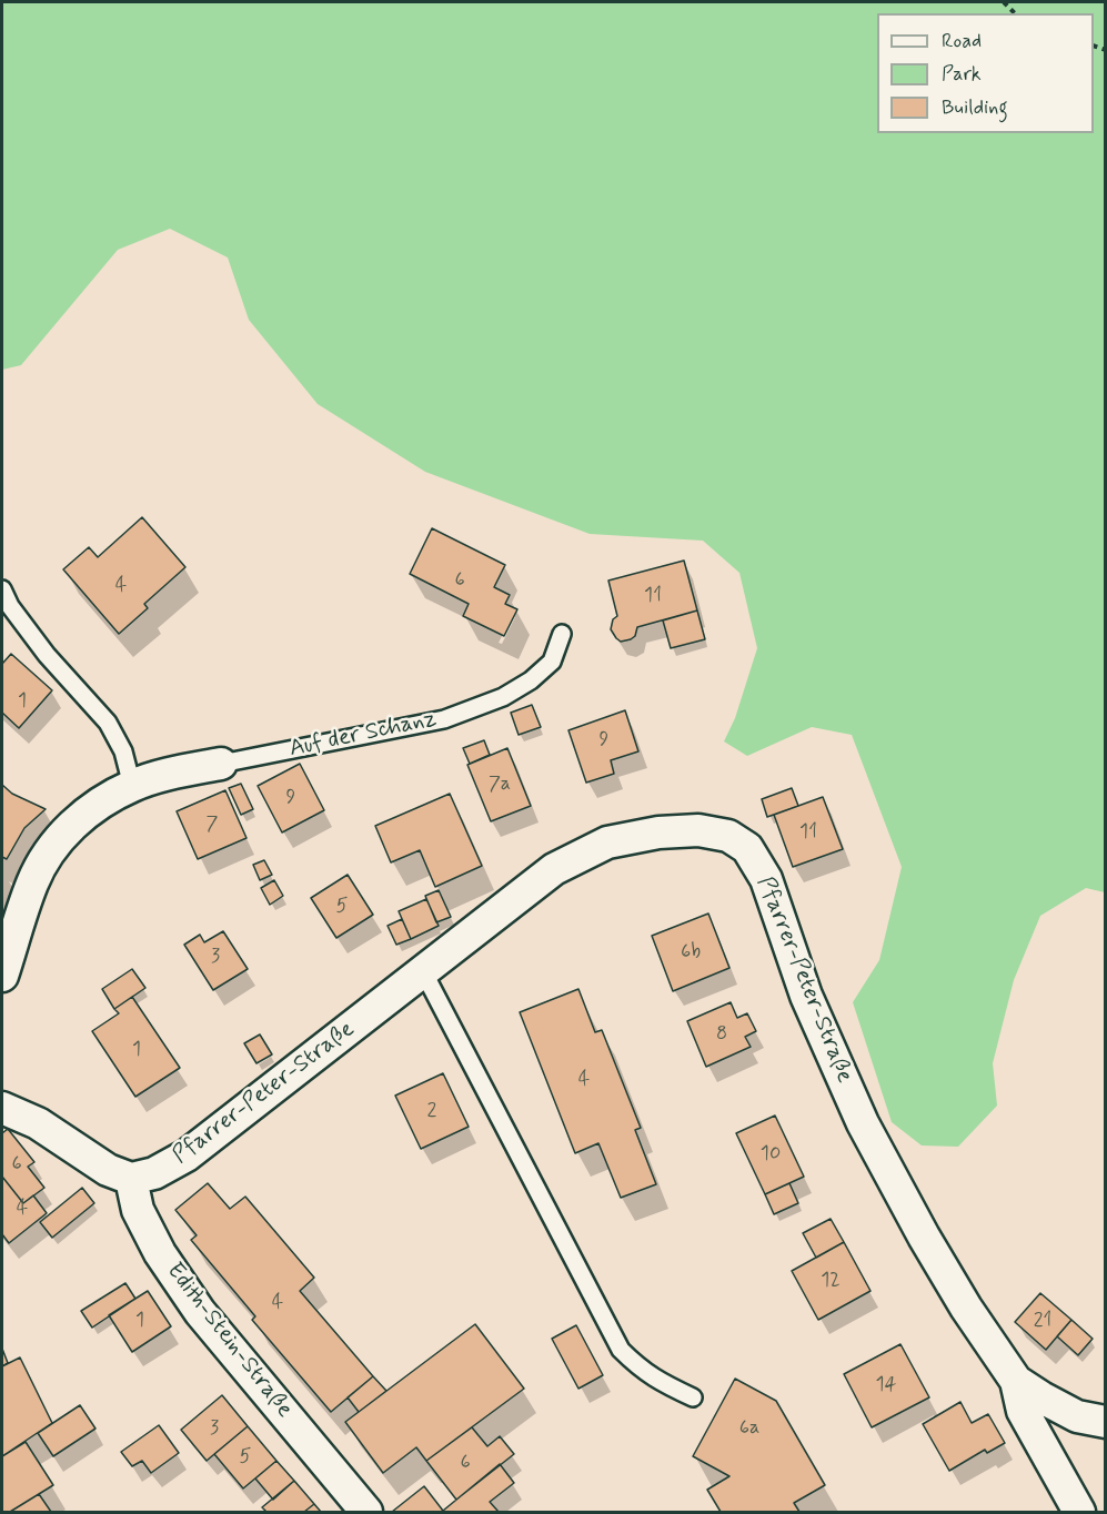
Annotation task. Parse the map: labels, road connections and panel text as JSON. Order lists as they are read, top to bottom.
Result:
{
  "streets": {
    "street": ["Auf der Schanz", "Pfarrer-Peter-Straße", "Edith-Stein-Straße"]
  },
  "crossings": [
    ["Pfarrer-Peter-Straße", "Edith-Stein-Straße"]
  ],
  "house_numbers": [
    "6",
    "4",
    "11",
    "1",
    "9",
    "7a",
    "9",
    "7",
    "11",
    "5",
    "6b",
    "3",
    "8",
    "1",
    "4",
    "2",
    "10",
    "6",
    "4",
    "12",
    "4",
    "1",
    "21",
    "14",
    "3",
    "6a",
    "5",
    "6"
  ],
  "legend": ["Road", "Park", "Building"]
}
